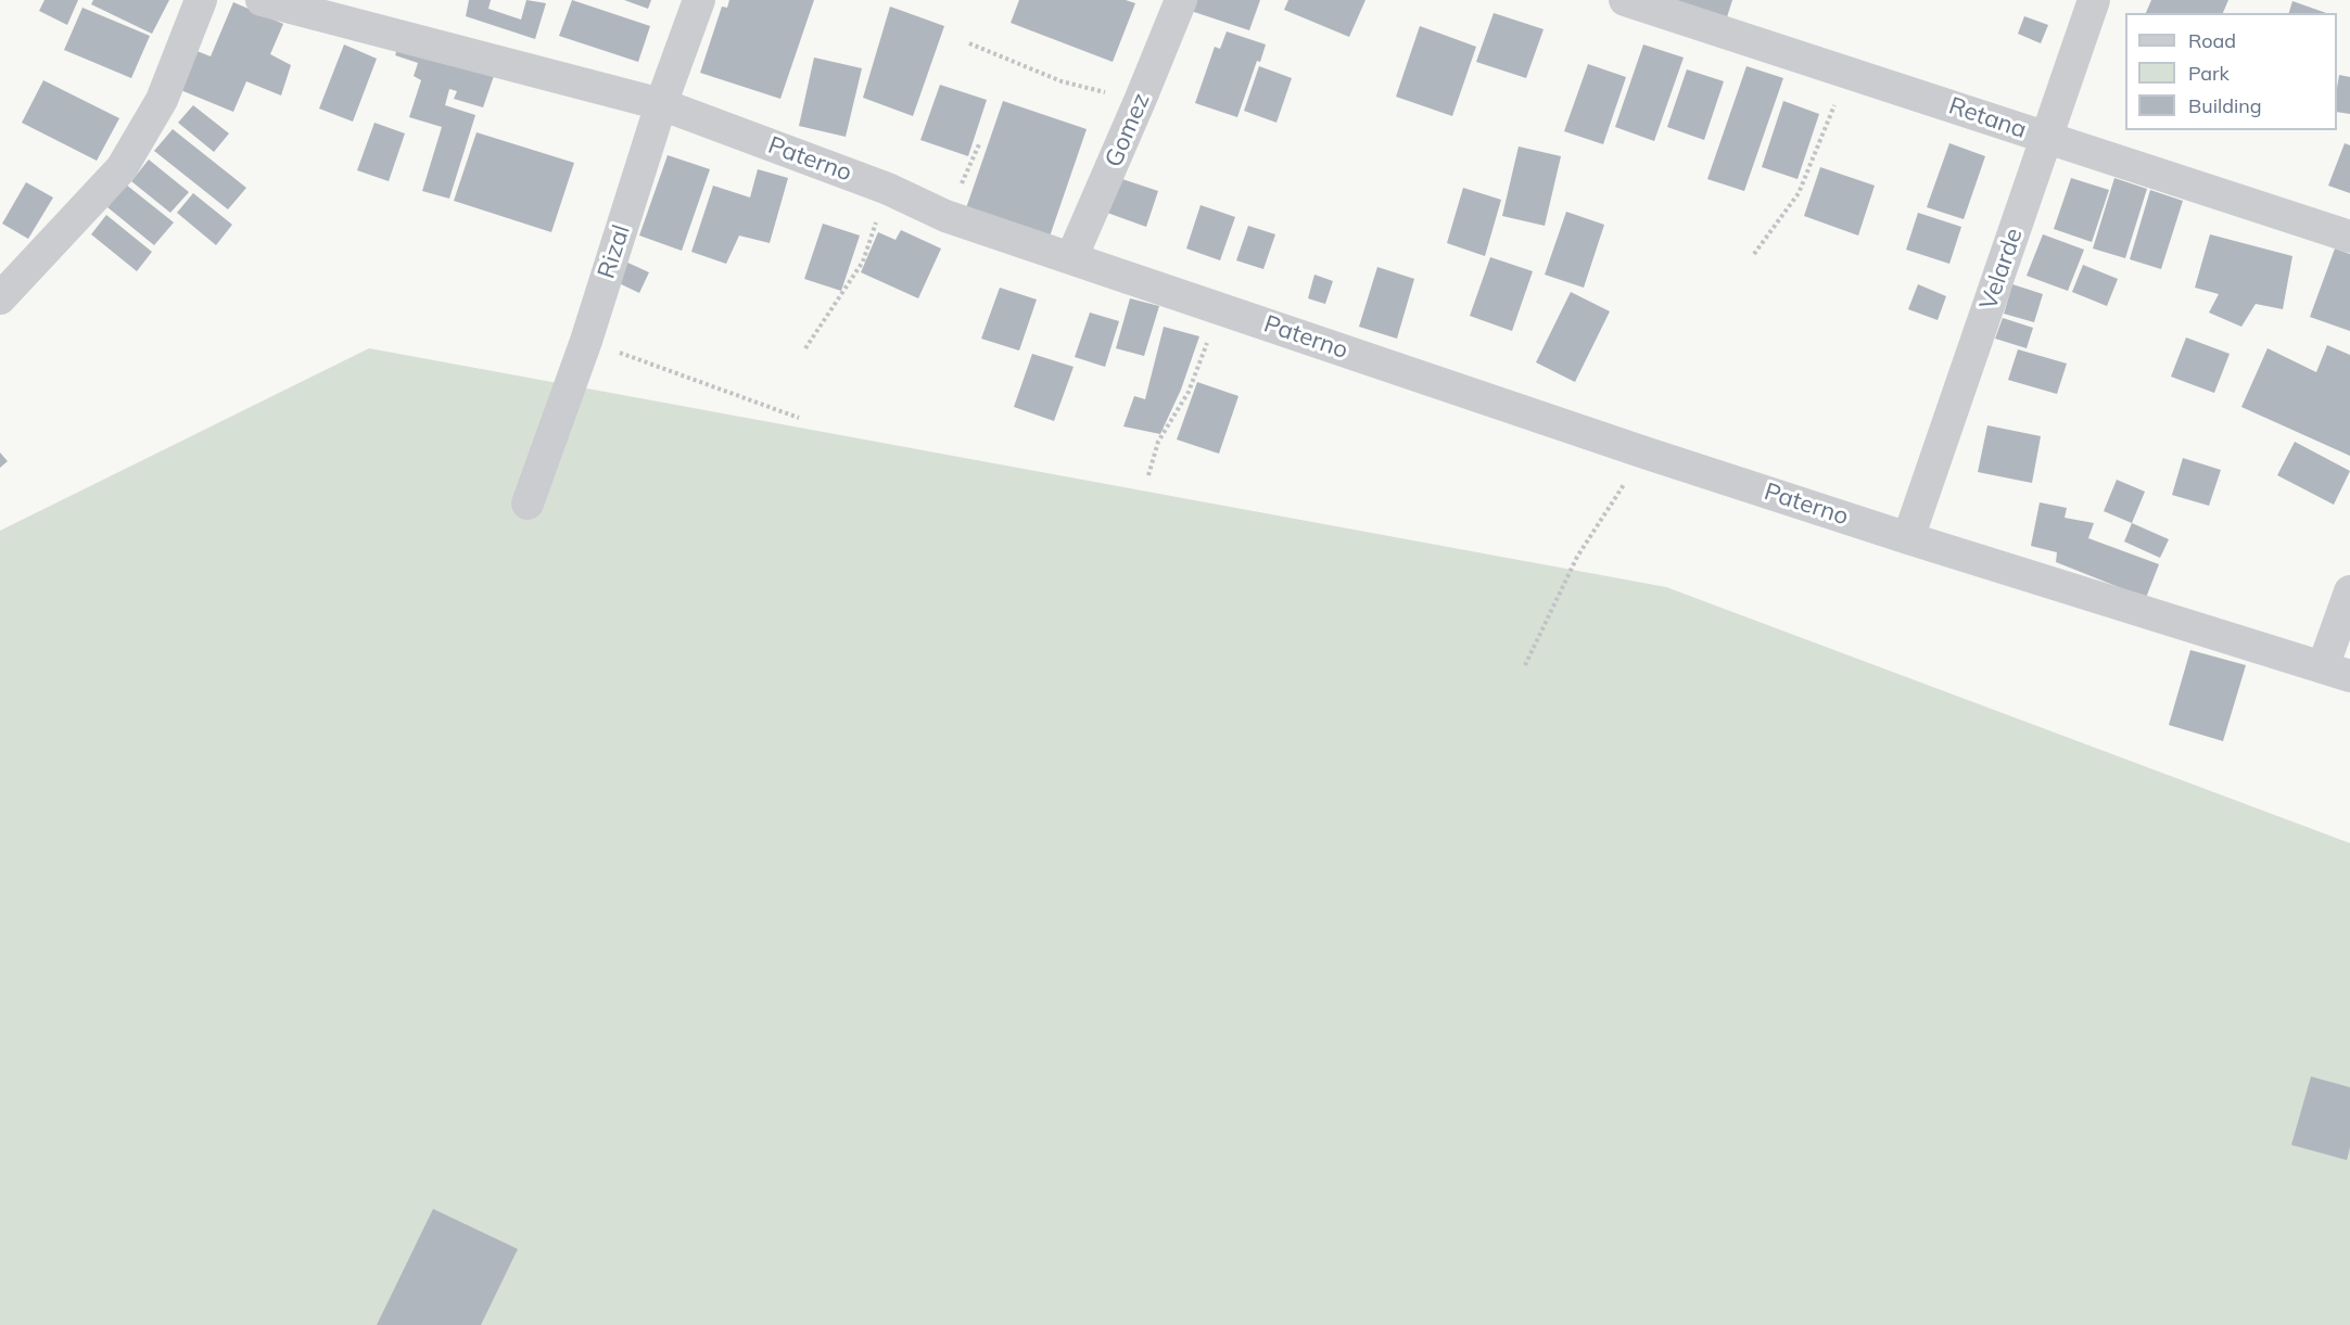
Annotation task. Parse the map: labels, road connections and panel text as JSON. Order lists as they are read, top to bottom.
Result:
{
  "streets": {
    "street": [
      "Retana",
      "Gomez",
      "Paterno",
      "Rizal",
      "Velarde"
    ]
  },
  "crossings": [
    ["Retana", "Velarde"],
    ["Gomez", "Paterno"],
    ["Paterno", "Rizal"],
    ["Paterno", "Velarde"]
  ],
  "legend": ["Road", "Park", "Building"]
}
